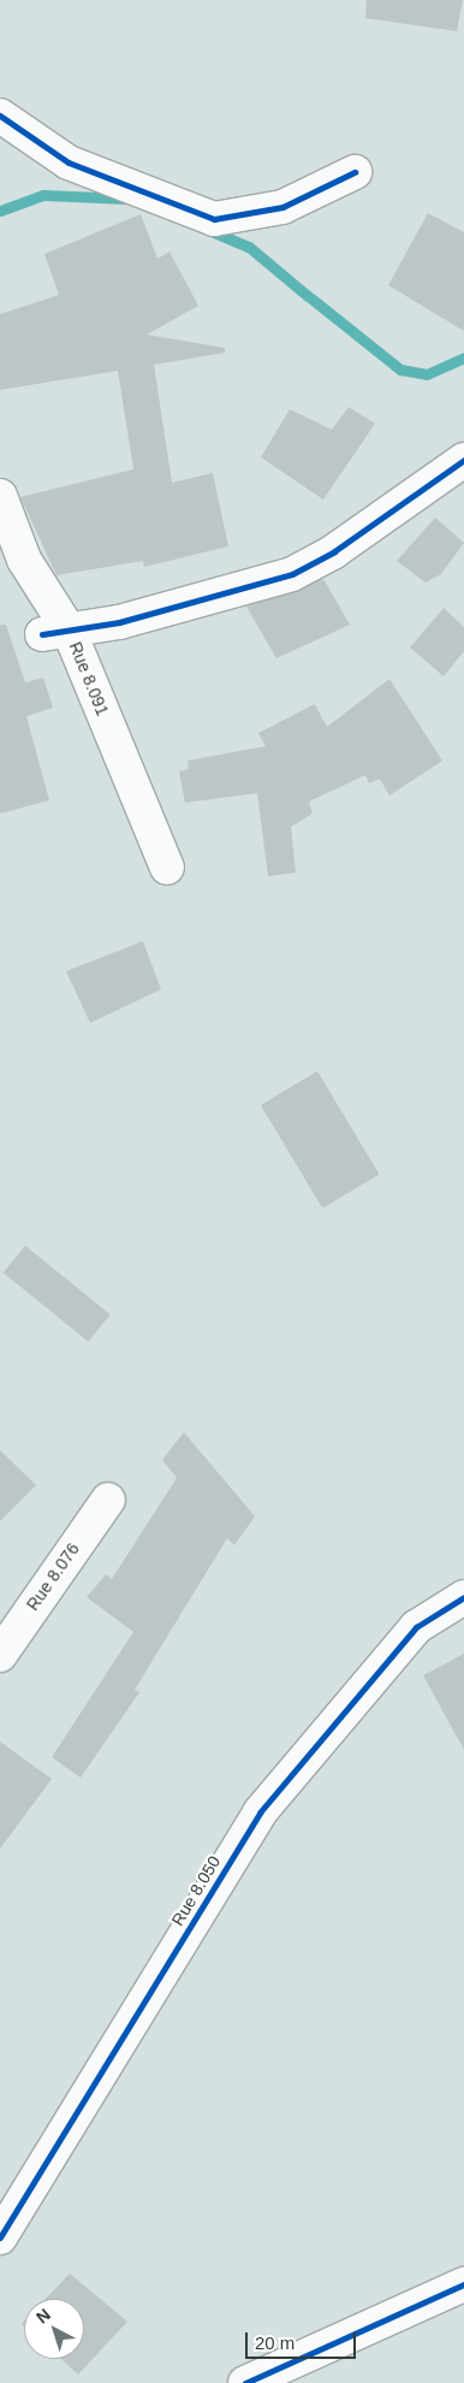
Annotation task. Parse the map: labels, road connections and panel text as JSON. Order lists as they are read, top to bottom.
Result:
{
  "streets": {
    "street": ["Rue 8.091", "Rue 8.076", "Rue 8.050"]
  },
  "scale_bar": "20 m",
  "north": "top left"
}
